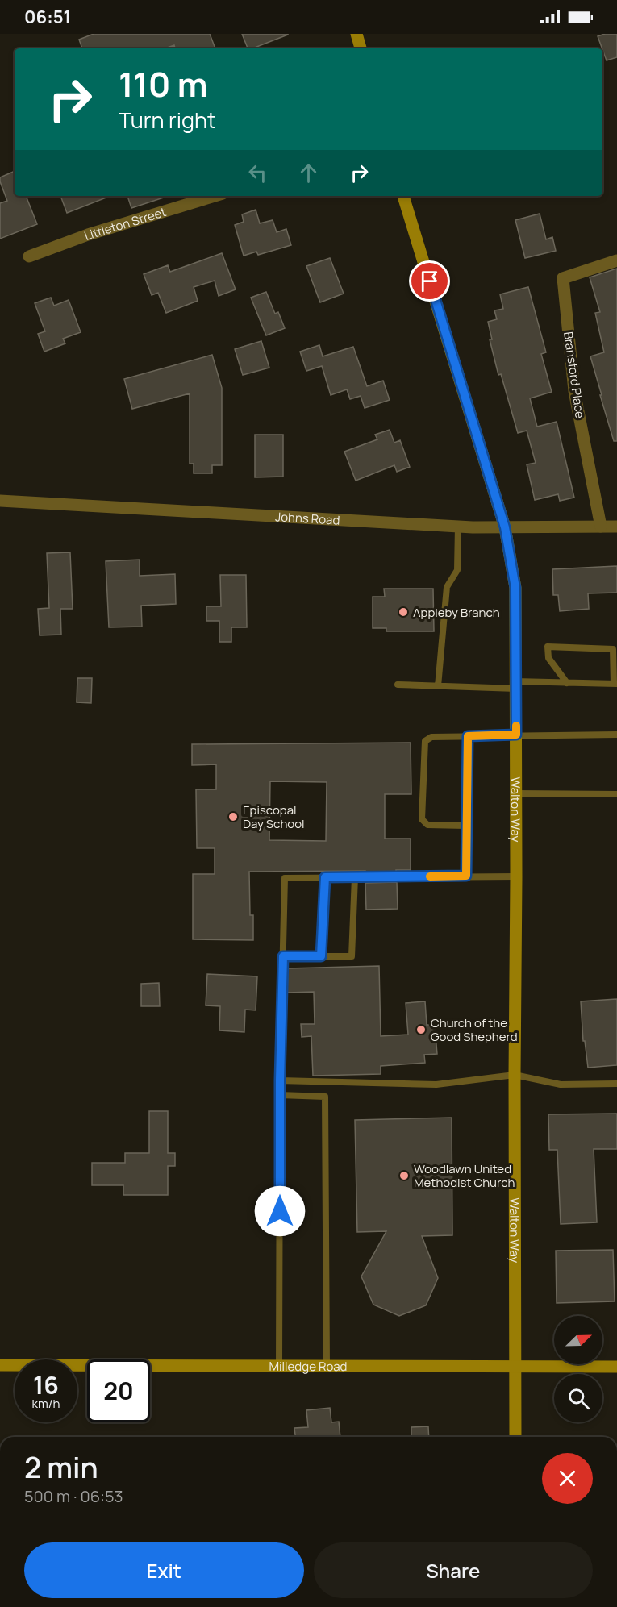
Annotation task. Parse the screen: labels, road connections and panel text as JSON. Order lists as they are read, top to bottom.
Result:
{
  "streets": {
    "main road": ["Walton Way", "Milledge Road"],
    "street": ["Littleton Street", "Bransford Place", "Johns Road"]
  },
  "crossings": [
    ["Bransford Place", "Johns Road"],
    ["Johns Road", "Walton Way"],
    ["Walton Way", "Milledge Road"]
  ],
  "places": [
    "Appleby Branch",
    "Episcopal Day School",
    "Church of the Good Shepherd",
    "Woodlawn United Methodist Church"
  ],
  "north": "top right",
  "page": {
    "status": "06:51",
    "turn": ["110 m", "Turn right"],
    "speed": "16 km/h",
    "limit": "20",
    "heading": ["2 min", "500 m · 06:53"],
    "buttons": ["Exit", "Share"]
  }
}
